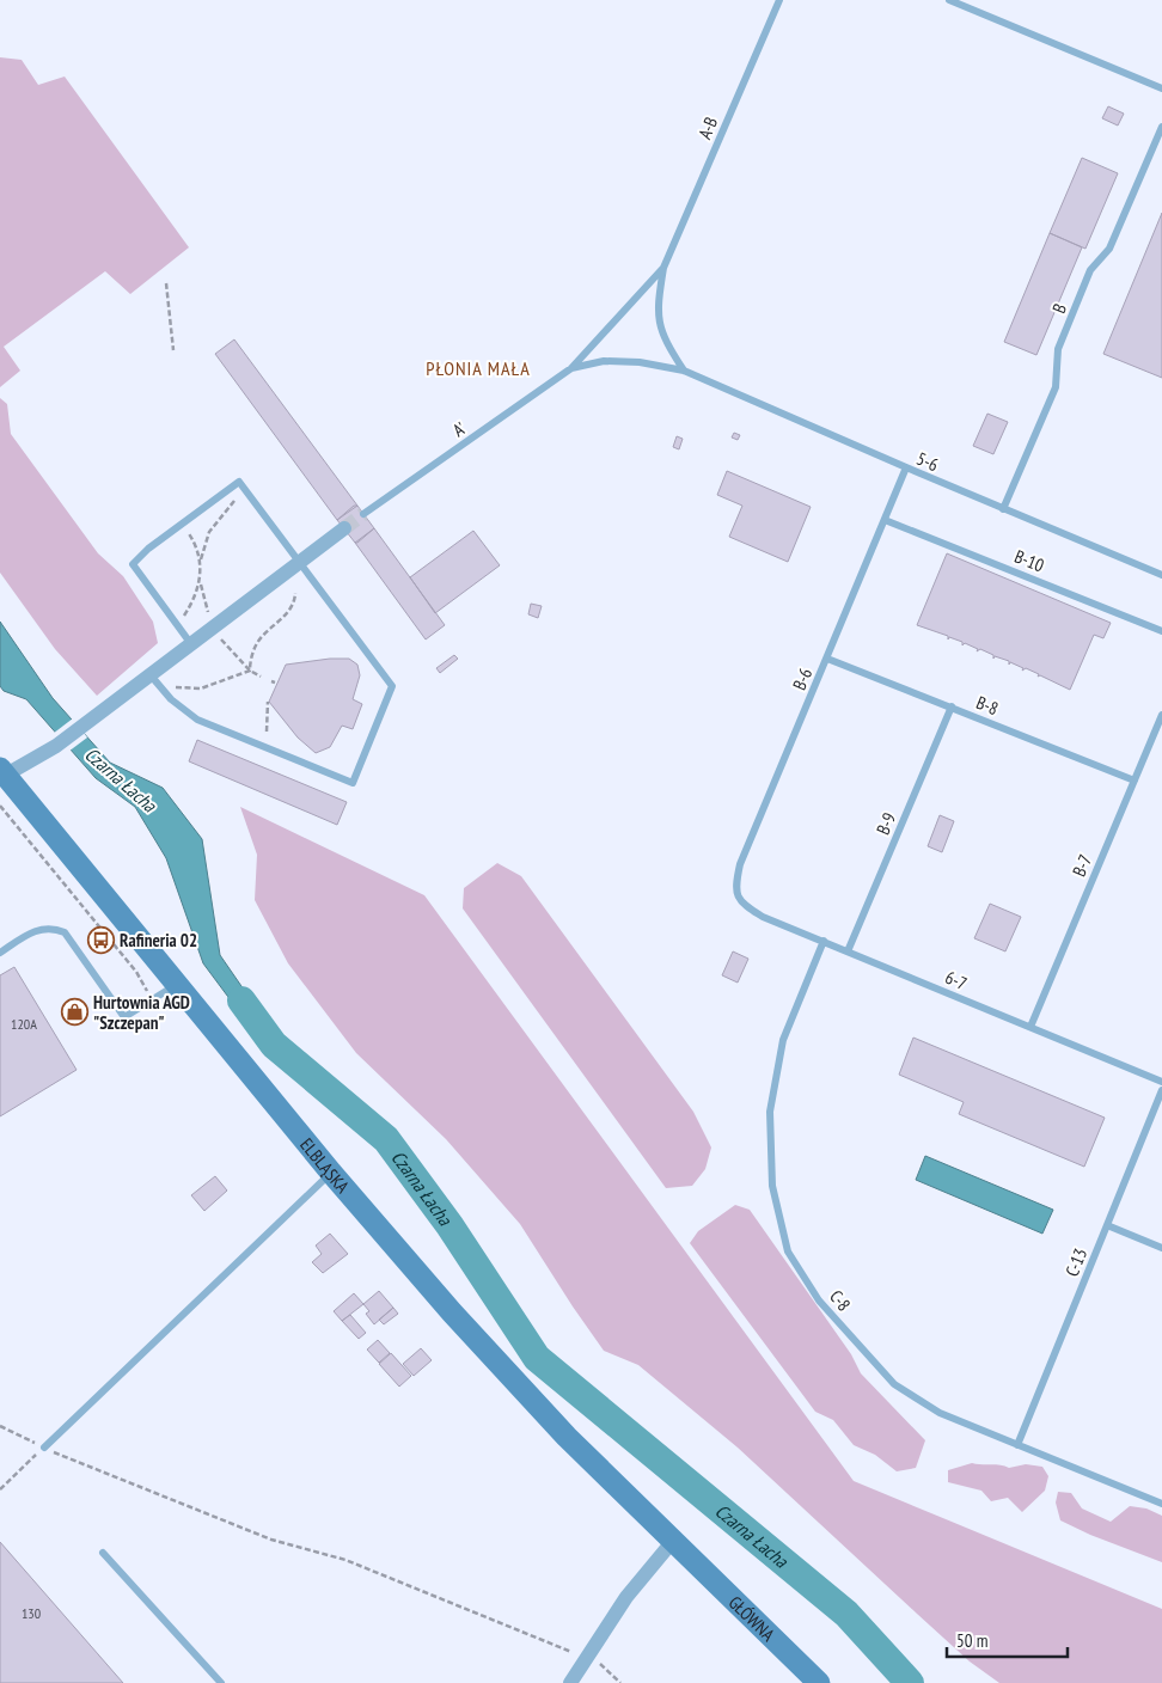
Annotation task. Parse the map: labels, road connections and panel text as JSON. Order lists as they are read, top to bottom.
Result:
{
  "streets": {
    "main road": ["ELBLĄSKA", "GŁÓWNA"],
    "lane": [
      "A-B",
      "B",
      "A'",
      "5-6",
      "B-10",
      "B-6",
      "B-8",
      "B-9",
      "B-7",
      "6-7",
      "C-13",
      "C-8"
    ]
  },
  "crossings": [
    ["A-B", "A'"],
    ["B", "5-6"],
    ["A'", "5-6"],
    ["5-6", "B-6"],
    ["B-10", "B-6"],
    ["B-6", "B-8"],
    ["B-6", "6-7"],
    ["B-8", "B-9"],
    ["B-8", "B-7"],
    ["B-9", "6-7"],
    ["B-7", "6-7"],
    ["6-7", "C-8"],
    ["ELBLĄSKA", "GŁÓWNA"],
    ["C-13", "C-8"]
  ],
  "districts": ["PŁONIA MAŁA"],
  "water": ["Czarna Łacha"],
  "places": {
    "bus stop": ["Rafineria 02"],
    "shop": ["Hurtownia AGD \"Szczepan\""]
  },
  "house_numbers": ["120A", "130"],
  "scale_bar": "50 m"
}
